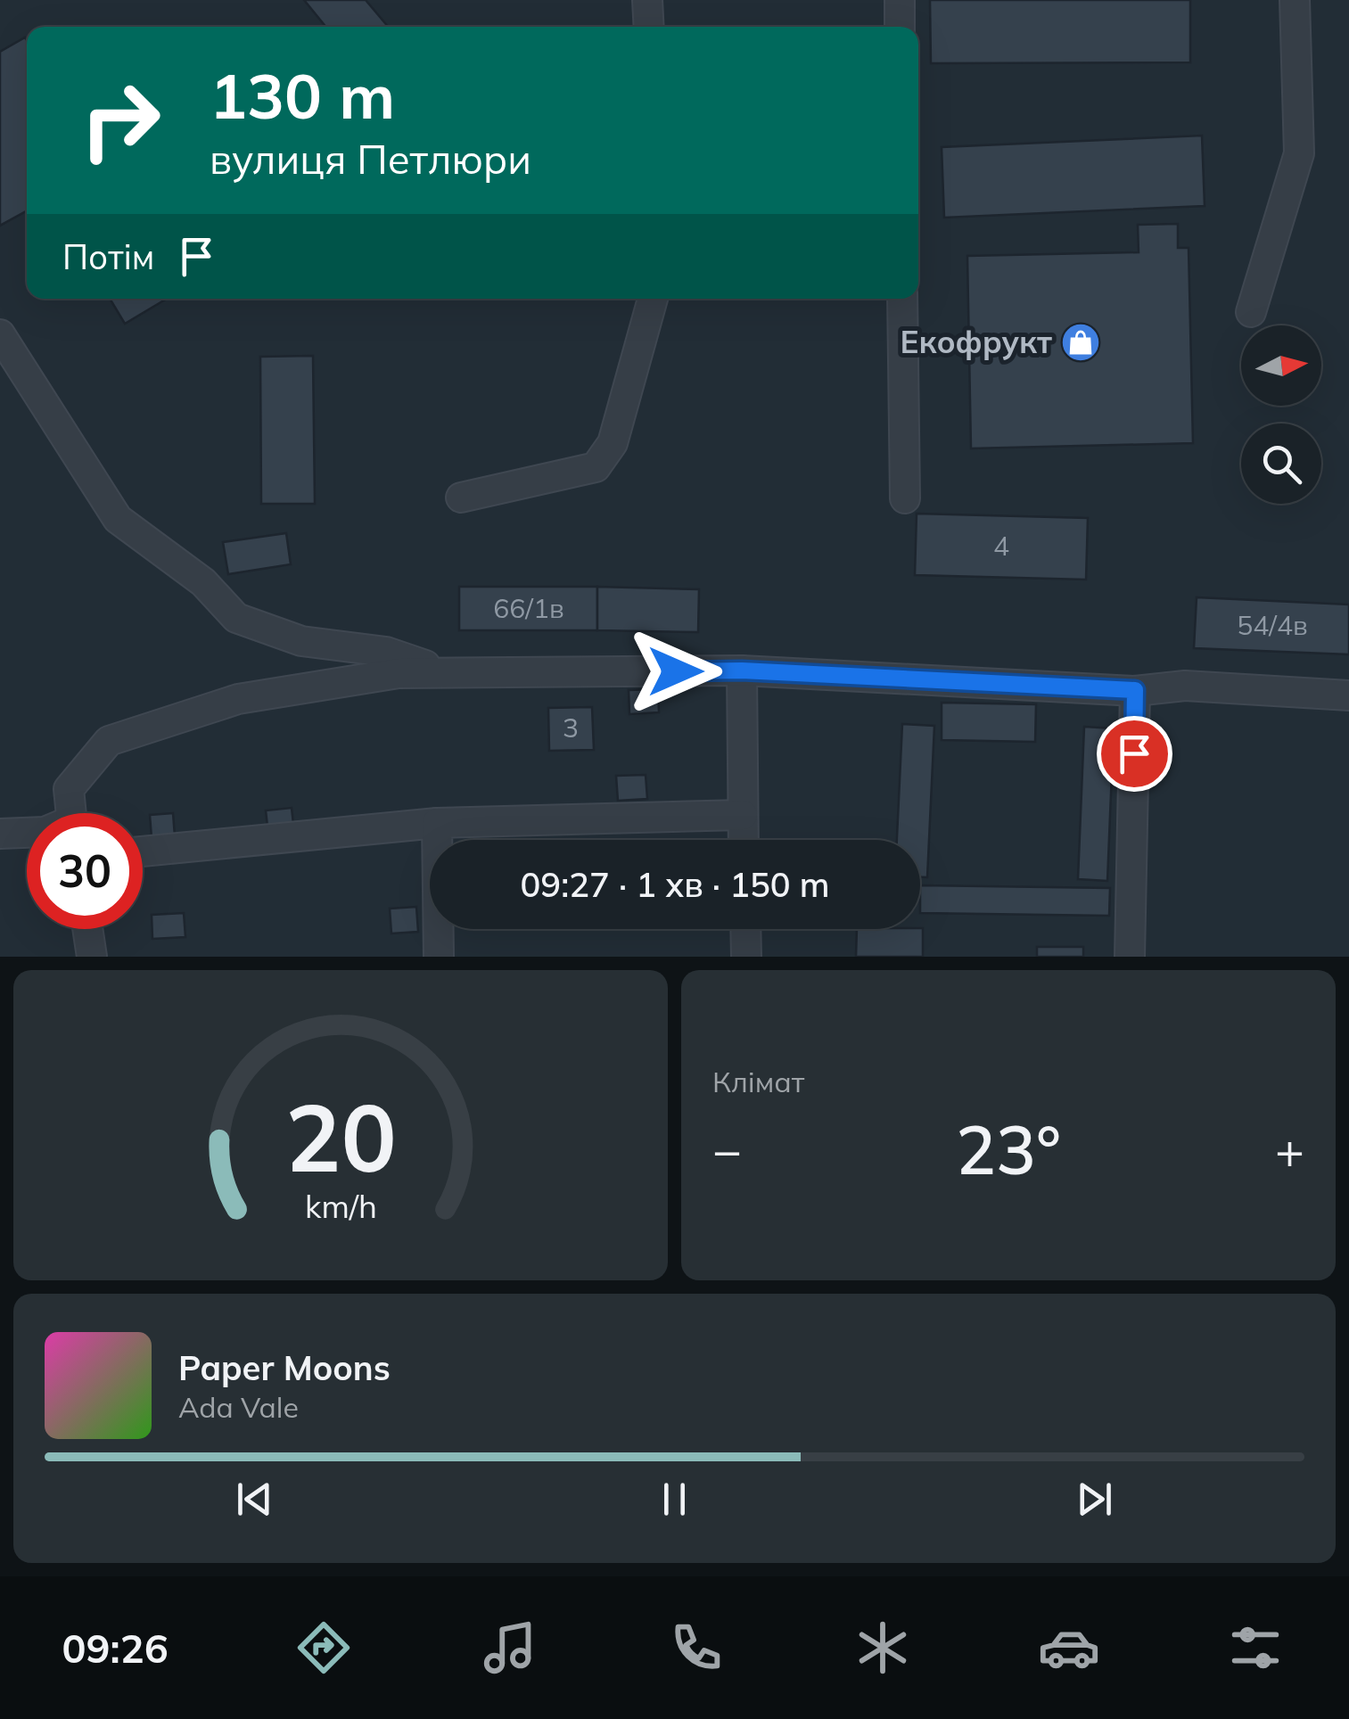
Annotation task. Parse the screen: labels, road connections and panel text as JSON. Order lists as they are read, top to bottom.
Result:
{
  "places": {
    "shop": ["Екофрукт"]
  },
  "house_numbers": [
    "4",
    "66/1в",
    "54/4в",
    "3"
  ],
  "north": "right",
  "page": {
    "turn": ["130 m", "вулиця Петлюри"],
    "then": "Потім",
    "limit": "30",
    "trip": "09:27 · 1 хв · 150 m",
    "tile": "Клімат",
    "heat": ["−", "23°", "+"],
    "song": ["Paper Moons", "Ada Vale"],
    "tabs": "09:26",
    "gauge": ["20", "km/h"]
  }
}
